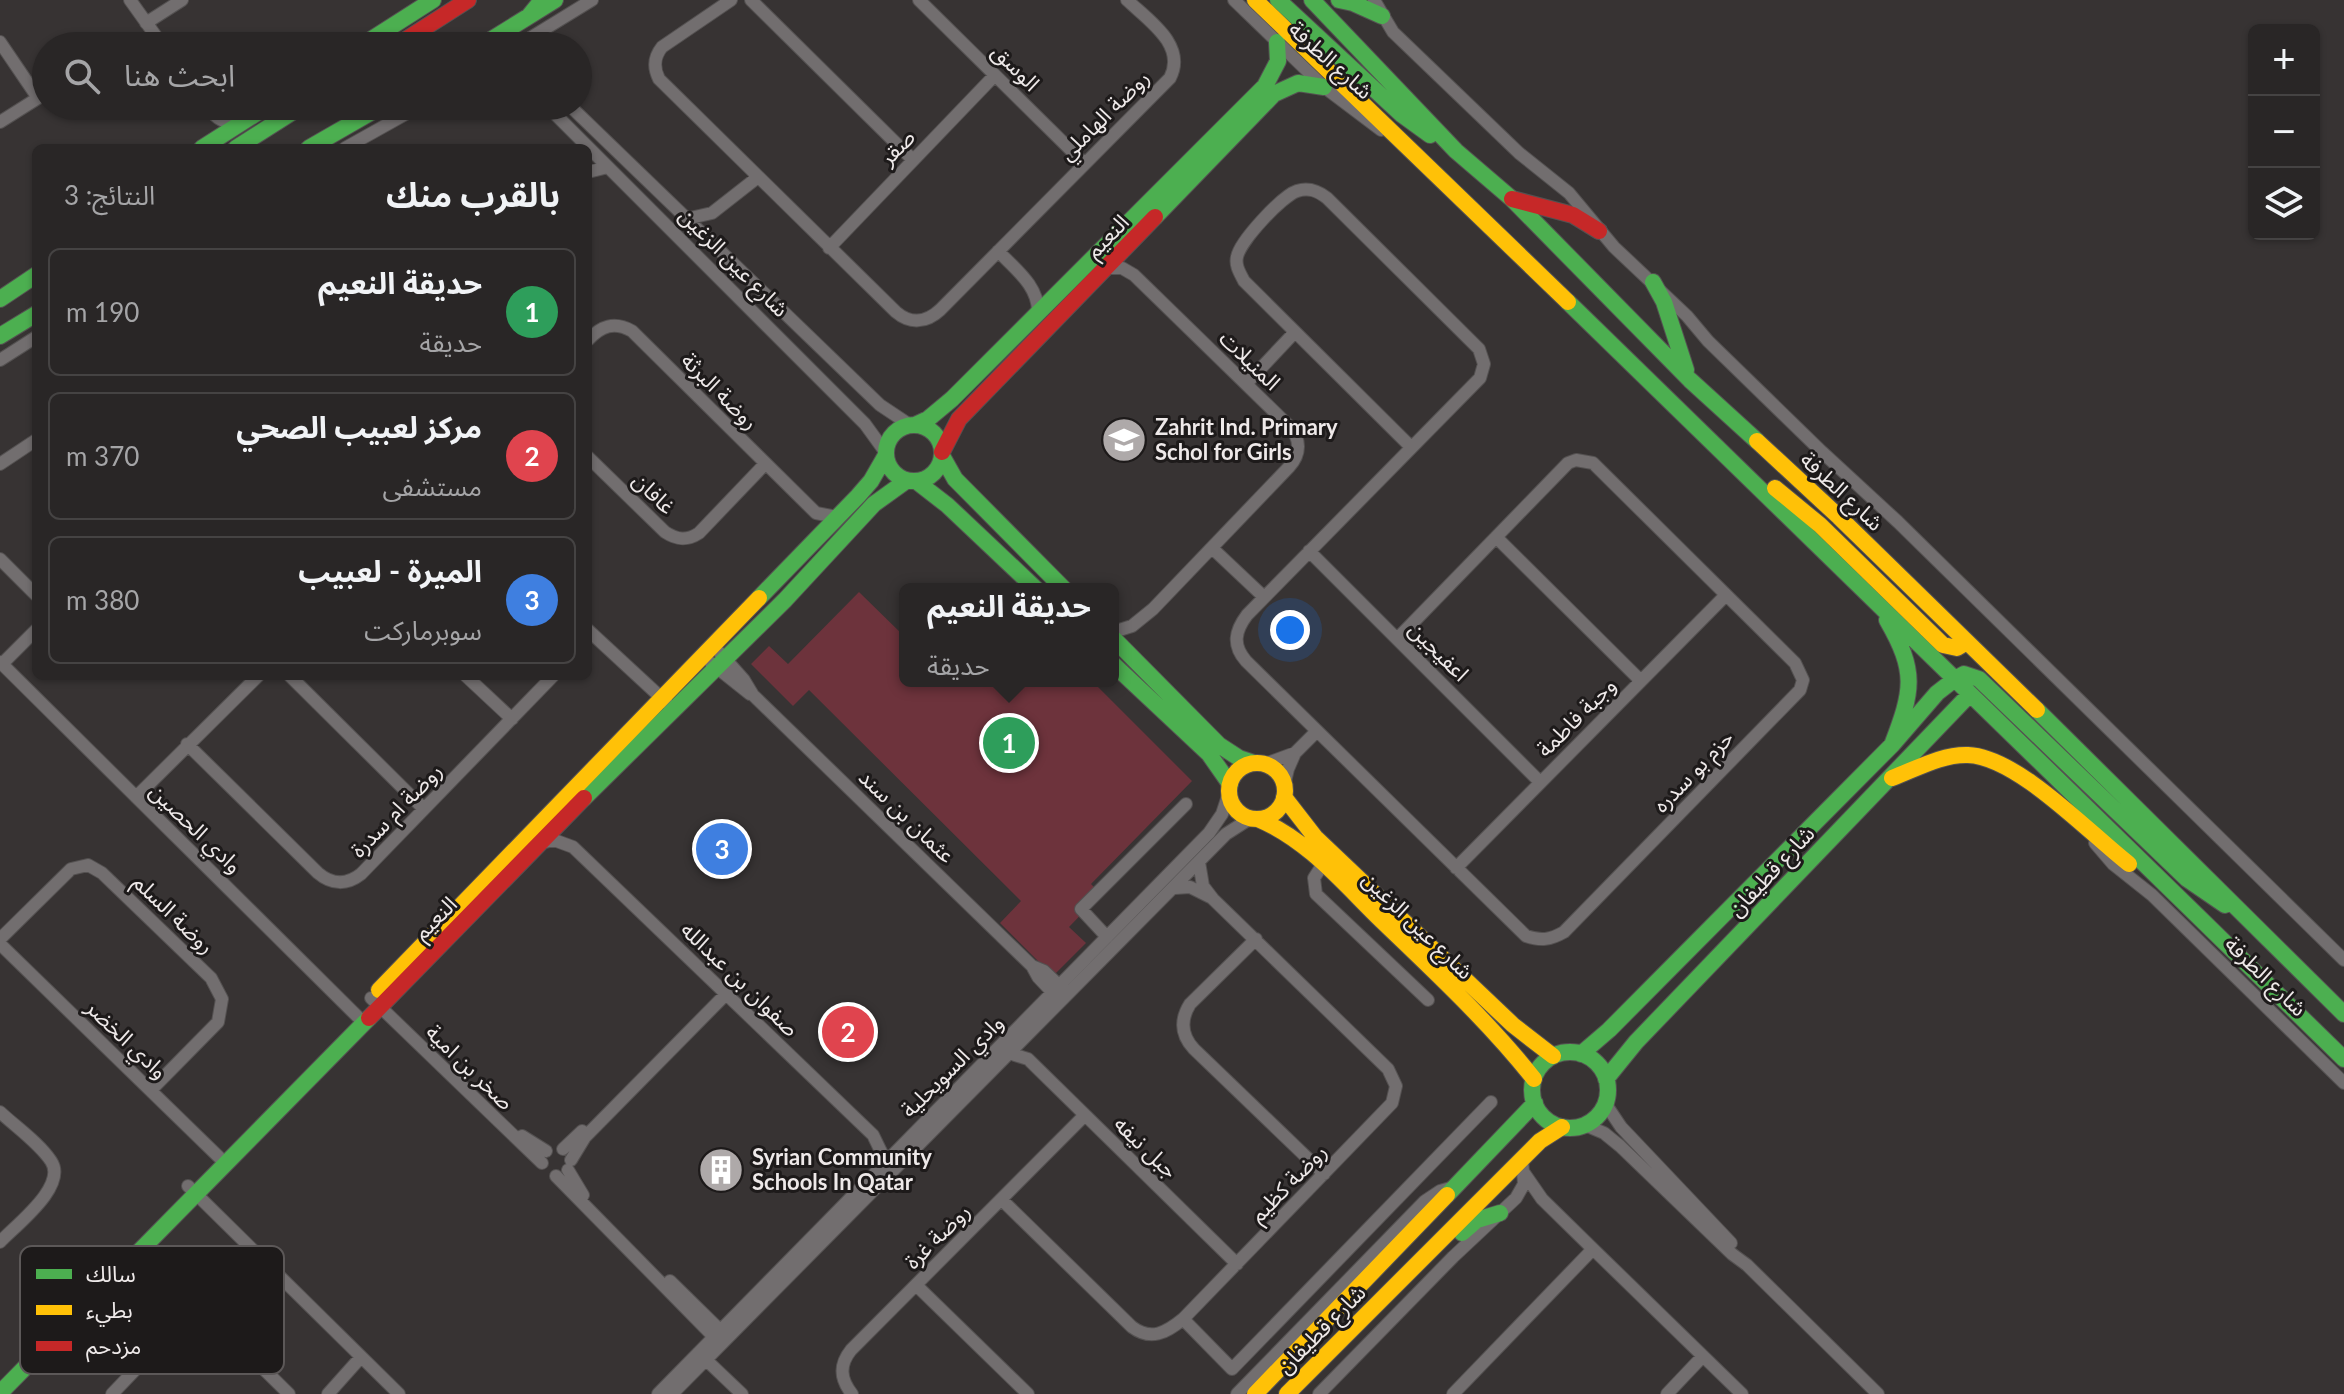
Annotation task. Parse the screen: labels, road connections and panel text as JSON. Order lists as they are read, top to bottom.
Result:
{
  "streets": {
    "street": [
      "شارع الطرفة",
      "الوسق",
      "روضة الهاملي",
      "صقر",
      "النعيم",
      "شارع عين الزغين",
      "المنيلات",
      "روضة البرثة",
      "غافان",
      "اعفيجين",
      "وجبة فاطمة",
      "حزم بو سدره",
      "روضة ام سدرة",
      "عثمان بن سند",
      "وادي الحصين",
      "شارع قطيفان",
      "روضة السلم",
      "صفوان بن عبدالله",
      "وادي الخضر",
      "وادي السويحلية",
      "صخر بن امية",
      "جبل نيفه",
      "روضة كظيم",
      "روضة غرة"
    ]
  },
  "crossings": [
    ["شارع الطرفة", "النعيم"],
    ["شارع الطرفة", "شارع قطيفان"],
    ["الوسق", "روضة الهاملي"],
    ["الوسق", "صقر"],
    ["روضة الهاملي", "صقر"],
    ["النعيم", "شارع عين الزغين"],
    ["النعيم", "المنيلات"],
    ["النعيم", "عثمان بن سند"],
    ["النعيم", "وادي الحصين"],
    ["النعيم", "صفوان بن عبدالله"],
    ["النعيم", "وادي الخضر"],
    ["النعيم", "صخر بن امية"],
    ["شارع عين الزغين", "شارع قطيفان"],
    ["شارع عين الزغين", "وادي السويحلية"],
    ["روضة البرثة", "غافان"],
    ["اعفيجين", "وجبة فاطمة"],
    ["اعفيجين", "حزم بو سدره"],
    ["وجبة فاطمة", "حزم بو سدره"],
    ["عثمان بن سند", "وادي السويحلية"],
    ["روضة السلم", "وادي الخضر"],
    ["صفوان بن عبدالله", "وادي السويحلية"],
    ["وادي السويحلية", "جبل نيفه"],
    ["وادي السويحلية", "روضة كظيم"],
    ["جبل نيفه", "روضة كظيم"],
    ["جبل نيفه", "روضة غرة"],
    ["روضة كظيم", "روضة غرة"]
  ],
  "places": {
    "school or university": ["Zahrit Ind. Primary Schol for Girls"],
    "building": ["Syrian Community Schools In Qatar"]
  },
  "legend": ["سالك", "بطيء", "مزدحم"],
  "page": {
    "map_buttons": ["+", "−"],
    "search": "ابحث هنا",
    "heading": ["بالقرب منك", "النتائج: 3"],
    "list": [
      {
        "mark": "1",
        "name": "حديقة النعيم",
        "note": "حديقة",
        "value": "190 m"
      },
      {
        "mark": "2",
        "name": "مركز لعبيب الصحي",
        "note": "مستشفى",
        "value": "370 m"
      },
      {
        "mark": "3",
        "name": "الميرة - لعبيب",
        "note": "سوبرماركت",
        "value": "380 m"
      }
    ],
    "popup": ["حديقة النعيم", "حديقة"],
    "pins": ["1", "3", "2"]
  }
}
